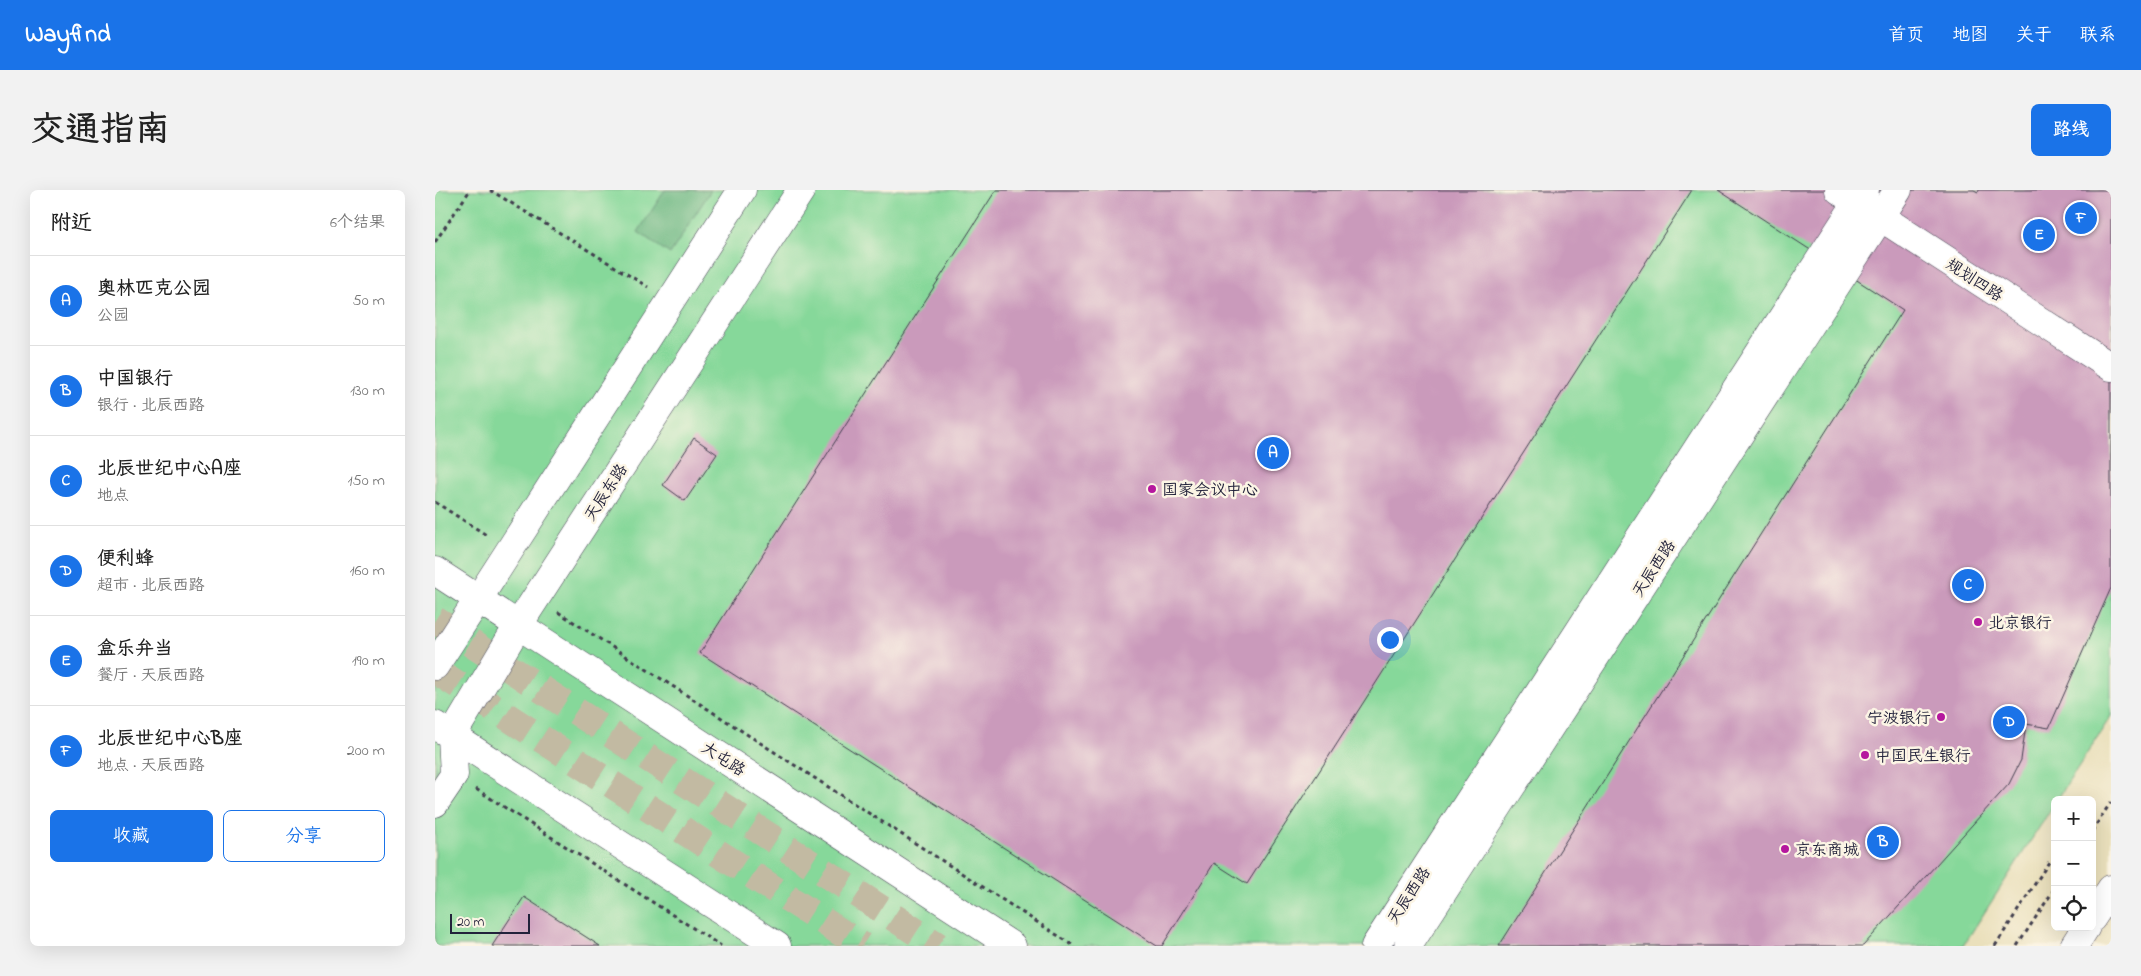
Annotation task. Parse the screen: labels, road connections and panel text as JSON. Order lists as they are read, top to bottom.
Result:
{
  "streets": {
    "street": [
      "规划四路",
      "天辰东路",
      "天辰西路",
      "大屯路"
    ]
  },
  "crossings": [
    ["规划四路", "天辰西路"],
    ["天辰东路", "大屯路"]
  ],
  "places": [
    "国家会议中心",
    "北京银行",
    "宁波银行",
    "中国民生银行",
    "京东商城"
  ],
  "scale_bar": "20 m",
  "page": {
    "header": "Wayfind",
    "nav": [
      "首页",
      "地图",
      "关于",
      "联系"
    ],
    "title": "交通指南",
    "buttons": [
      "路线",
      ["收藏", "分享"]
    ],
    "heading": ["附近", "6个结果"],
    "pins": [
      "F",
      "E",
      "A",
      "C",
      "D",
      "B"
    ],
    "list": [
      {
        "mark": "A",
        "name": "奥林匹克公园",
        "note": "公园",
        "value": "50 m"
      },
      {
        "mark": "B",
        "name": "中国银行",
        "note": "银行 · 北辰西路",
        "value": "130 m"
      },
      {
        "mark": "C",
        "name": "北辰世纪中心A座",
        "note": "地点",
        "value": "150 m"
      },
      {
        "mark": "D",
        "name": "便利蜂",
        "note": "超市 · 北辰西路",
        "value": "160 m"
      },
      {
        "mark": "E",
        "name": "盒乐弁当",
        "note": "餐厅 · 天辰西路",
        "value": "190 m"
      },
      {
        "mark": "F",
        "name": "北辰世纪中心B座",
        "note": "地点 · 天辰西路",
        "value": "200 m"
      }
    ],
    "map_buttons": ["+", "−"],
    "scale": "20 m"
  }
}
